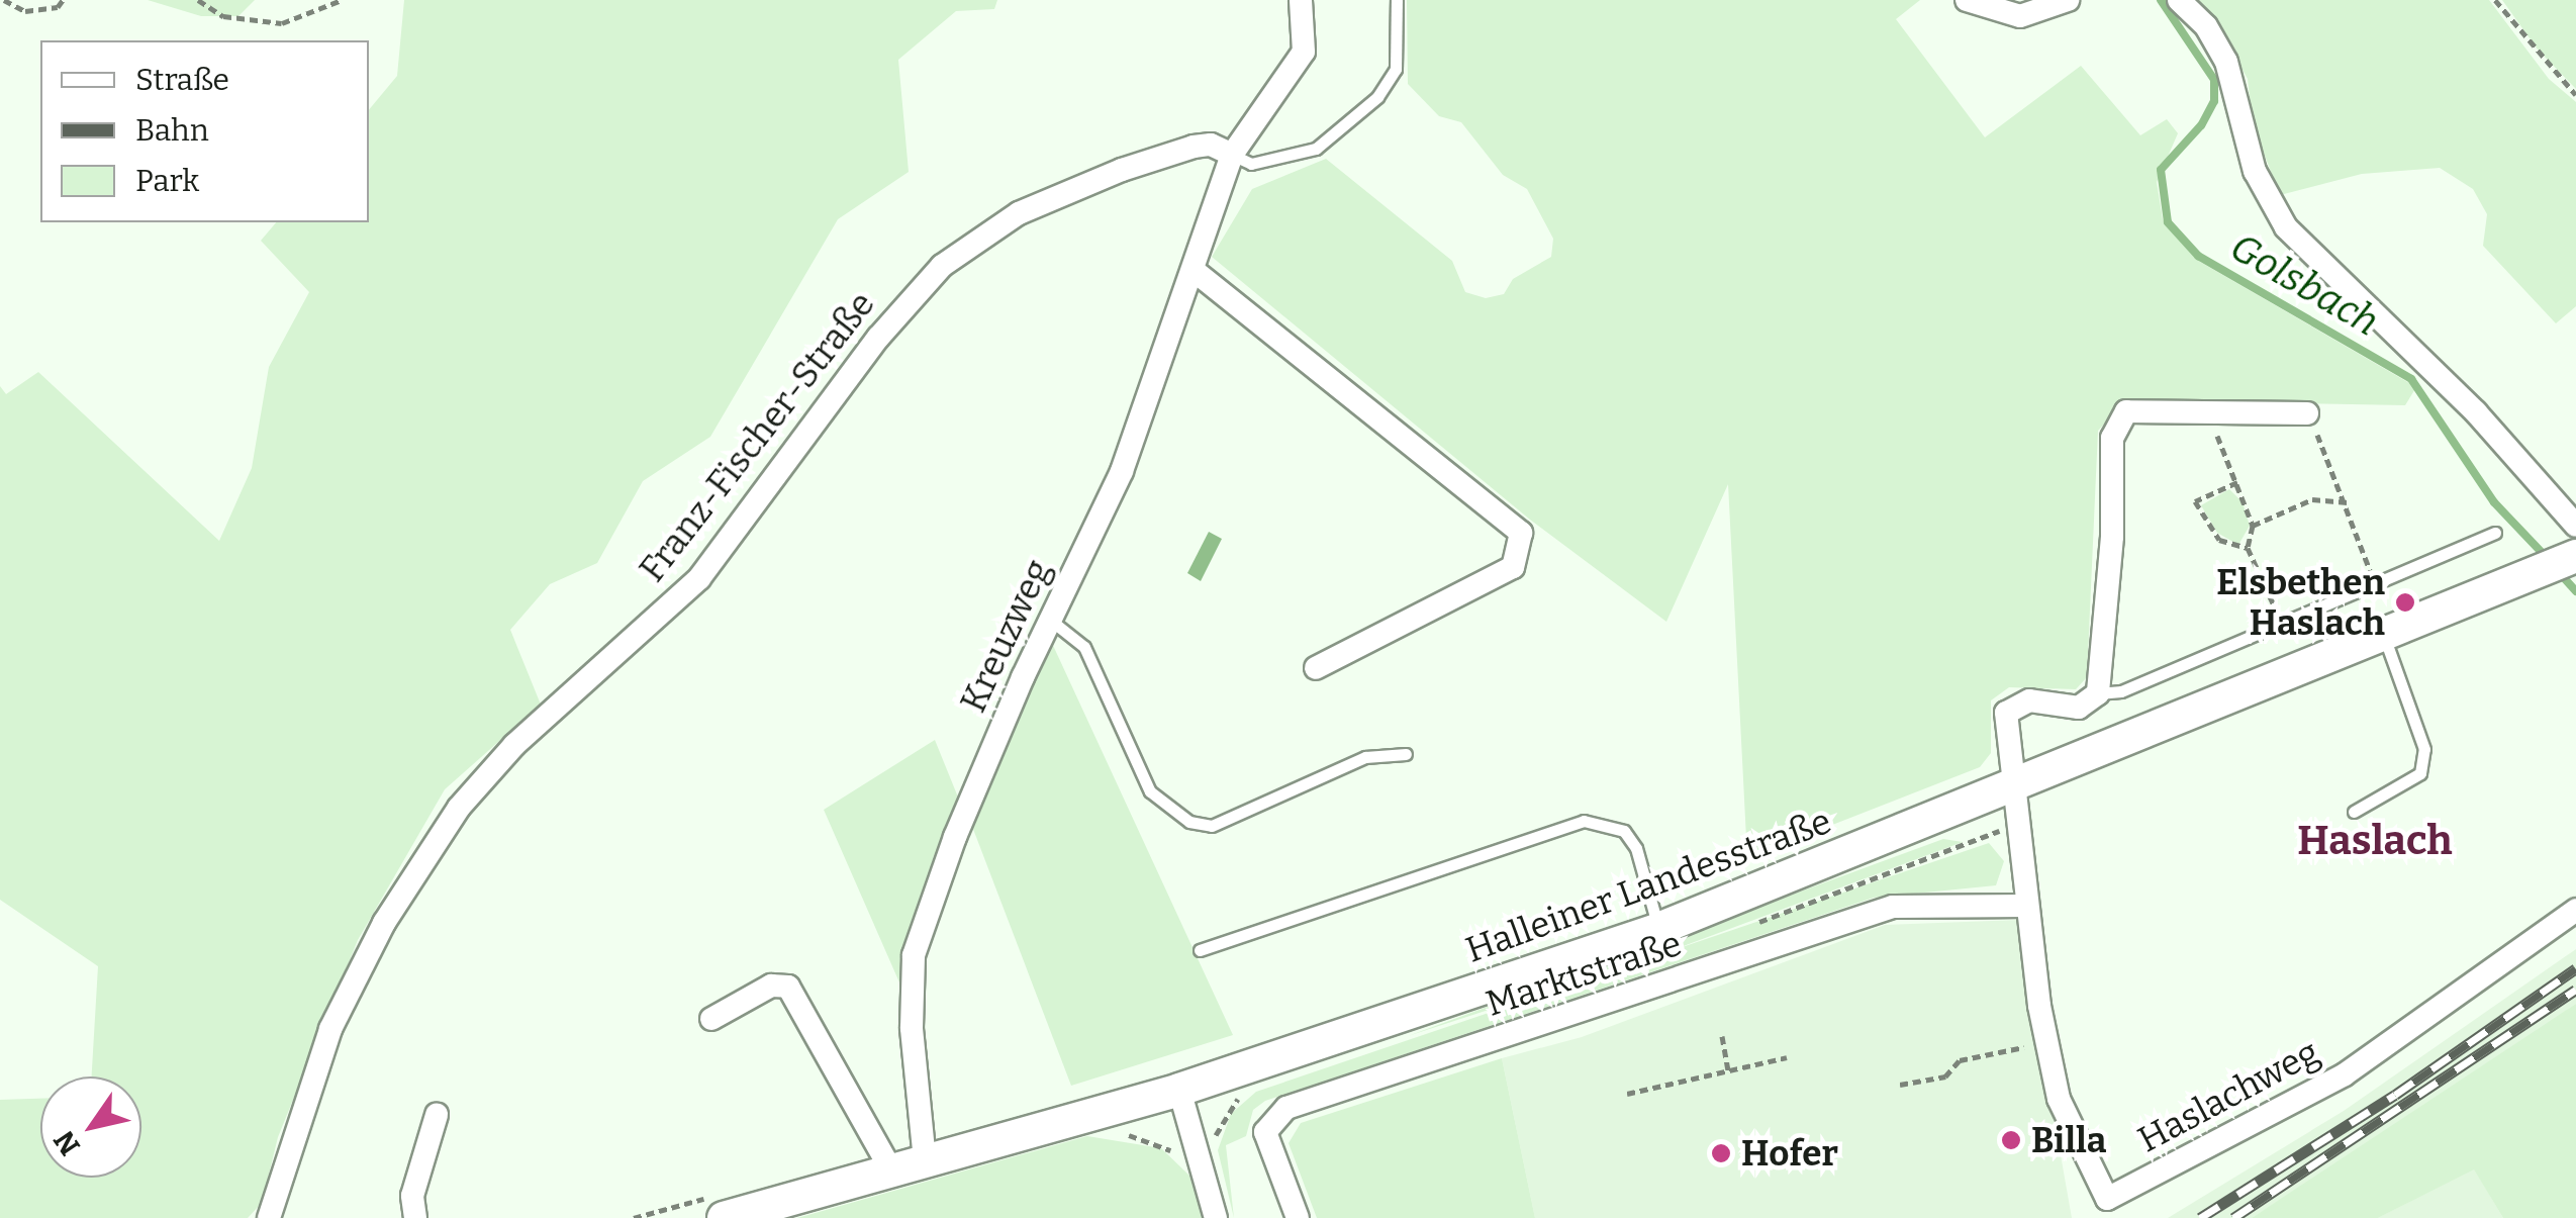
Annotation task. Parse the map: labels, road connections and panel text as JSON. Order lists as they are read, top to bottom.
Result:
{
  "streets": {
    "main road": ["Halleiner Landesstraße"],
    "street": [
      "Franz-Fischer-Straße",
      "Kreuzweg",
      "Marktstraße",
      "Haslachweg"
    ]
  },
  "crossings": [
    ["Franz-Fischer-Straße", "Kreuzweg"],
    ["Kreuzweg", "Halleiner Landesstraße"],
    ["Halleiner Landesstraße", "Haslachweg"],
    ["Marktstraße", "Haslachweg"]
  ],
  "districts": ["Haslach"],
  "water": ["Golsbach"],
  "places": ["Elsbethen Haslach", "Billa", "Hofer"],
  "legend": ["Straße", "Bahn", "Park"],
  "north": "bottom left"
}
